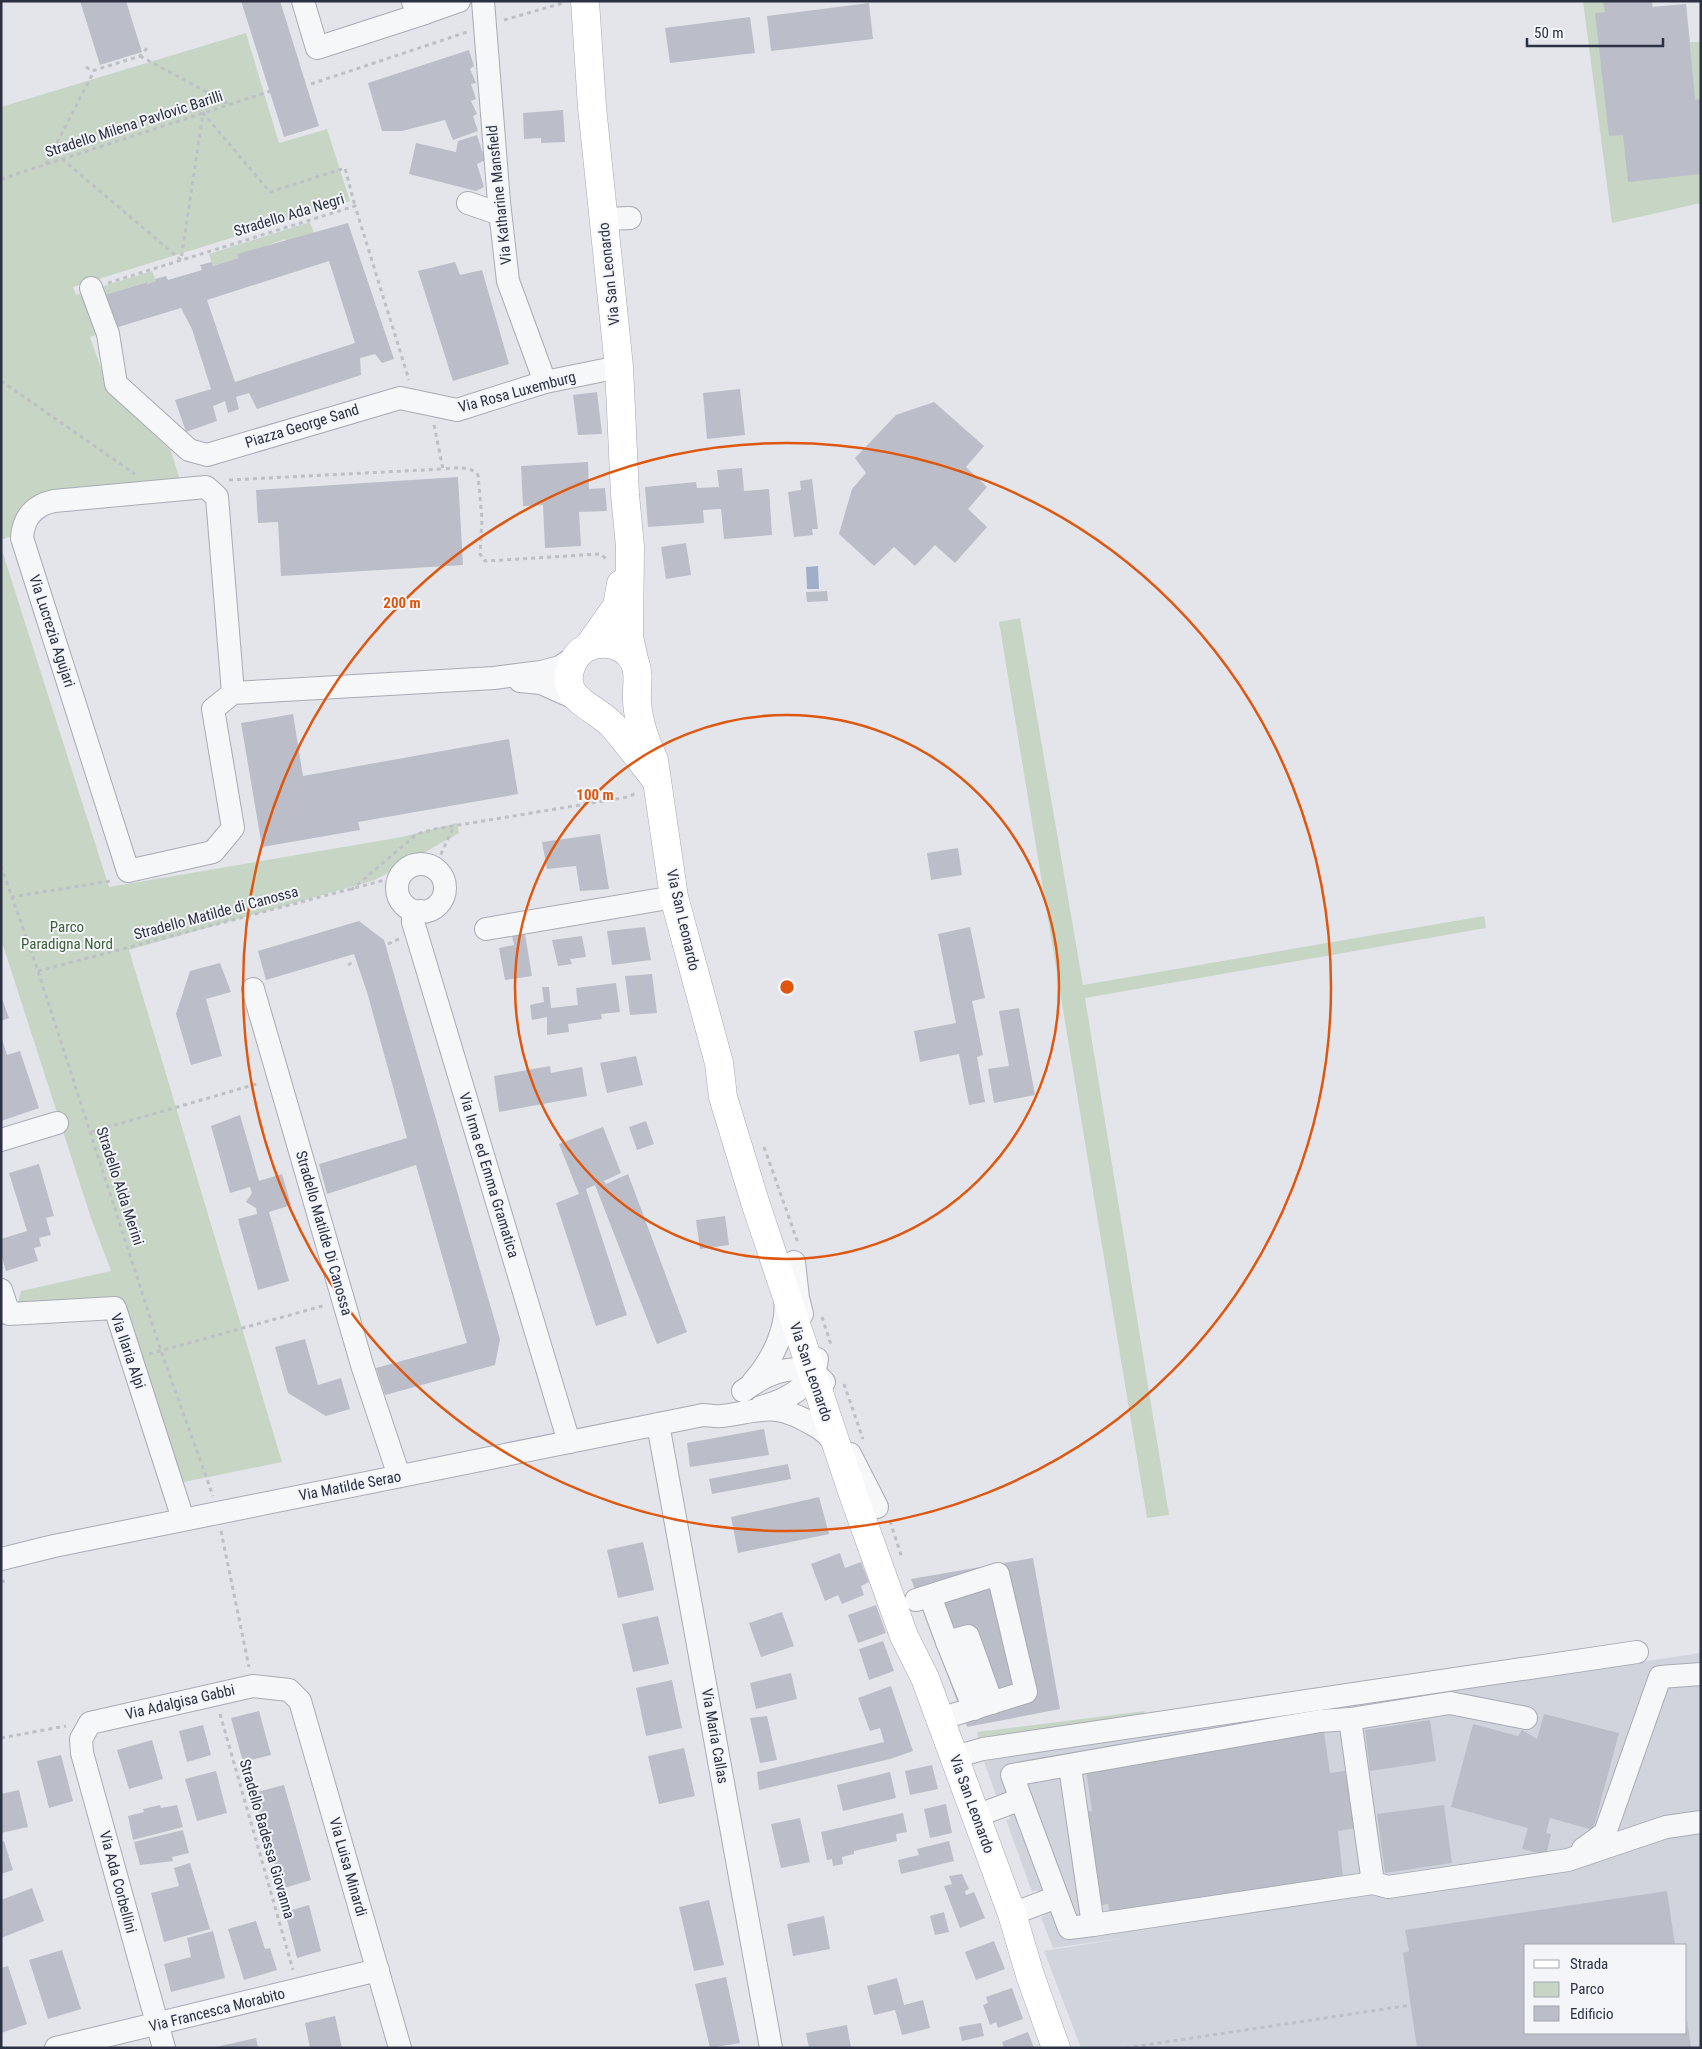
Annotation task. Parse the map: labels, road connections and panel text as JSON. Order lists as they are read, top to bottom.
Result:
{
  "streets": {
    "main road": ["Via San Leonardo"],
    "street": [
      "Via Katharine Mansfield",
      "Via Rosa Luxemburg",
      "Piazza George Sand",
      "Via Lucrezia Agujari",
      "Via Irma ed Emma Gramatica",
      "Stradello Matilde Di Canossa",
      "Via Ilaria Alpi",
      "Via Matilde Serao",
      "Via Adalgisa Gabbi",
      "Via Maria Callas",
      "Via Luisa Minardi",
      "Via Ada Corbellini",
      "Via Francesca Morabito"
    ],
    "path": [
      "Stradello Milena Pavlovic Barilli",
      "Stradello Ada Negri",
      "Stradello Matilde di Canossa",
      "Stradello Alda Merini",
      "Stradello Badessa Giovanna"
    ]
  },
  "crossings": [
    ["Via Katharine Mansfield", "Via Rosa Luxemburg"],
    ["Stradello Ada Negri", "Via Rosa Luxemburg"],
    ["Stradello Ada Negri", "Piazza George Sand"],
    ["Via San Leonardo", "Via Rosa Luxemburg"],
    ["Via San Leonardo", "Via Matilde Serao"],
    ["Via Rosa Luxemburg", "Piazza George Sand"],
    ["Stradello Matilde di Canossa", "Via Irma ed Emma Gramatica"],
    ["Stradello Matilde di Canossa", "Stradello Alda Merini"],
    ["Via Irma ed Emma Gramatica", "Via Matilde Serao"],
    ["Stradello Alda Merini", "Via Matilde Serao"],
    ["Stradello Alda Merini", "Via Adalgisa Gabbi"],
    ["Stradello Matilde Di Canossa", "Via Matilde Serao"],
    ["Via Ilaria Alpi", "Via Matilde Serao"],
    ["Via Matilde Serao", "Via Maria Callas"],
    ["Via Adalgisa Gabbi", "Stradello Badessa Giovanna"],
    ["Via Adalgisa Gabbi", "Via Luisa Minardi"],
    ["Via Adalgisa Gabbi", "Via Ada Corbellini"],
    ["Stradello Badessa Giovanna", "Via Francesca Morabito"],
    ["Via Luisa Minardi", "Via Francesca Morabito"],
    ["Via Ada Corbellini", "Via Francesca Morabito"]
  ],
  "parks": ["Parco Paradigna Nord"],
  "legend": ["Strada", "Parco", "Edificio"],
  "scale_bar": "50 m",
  "rings": ["200 m", "100 m"]
}
